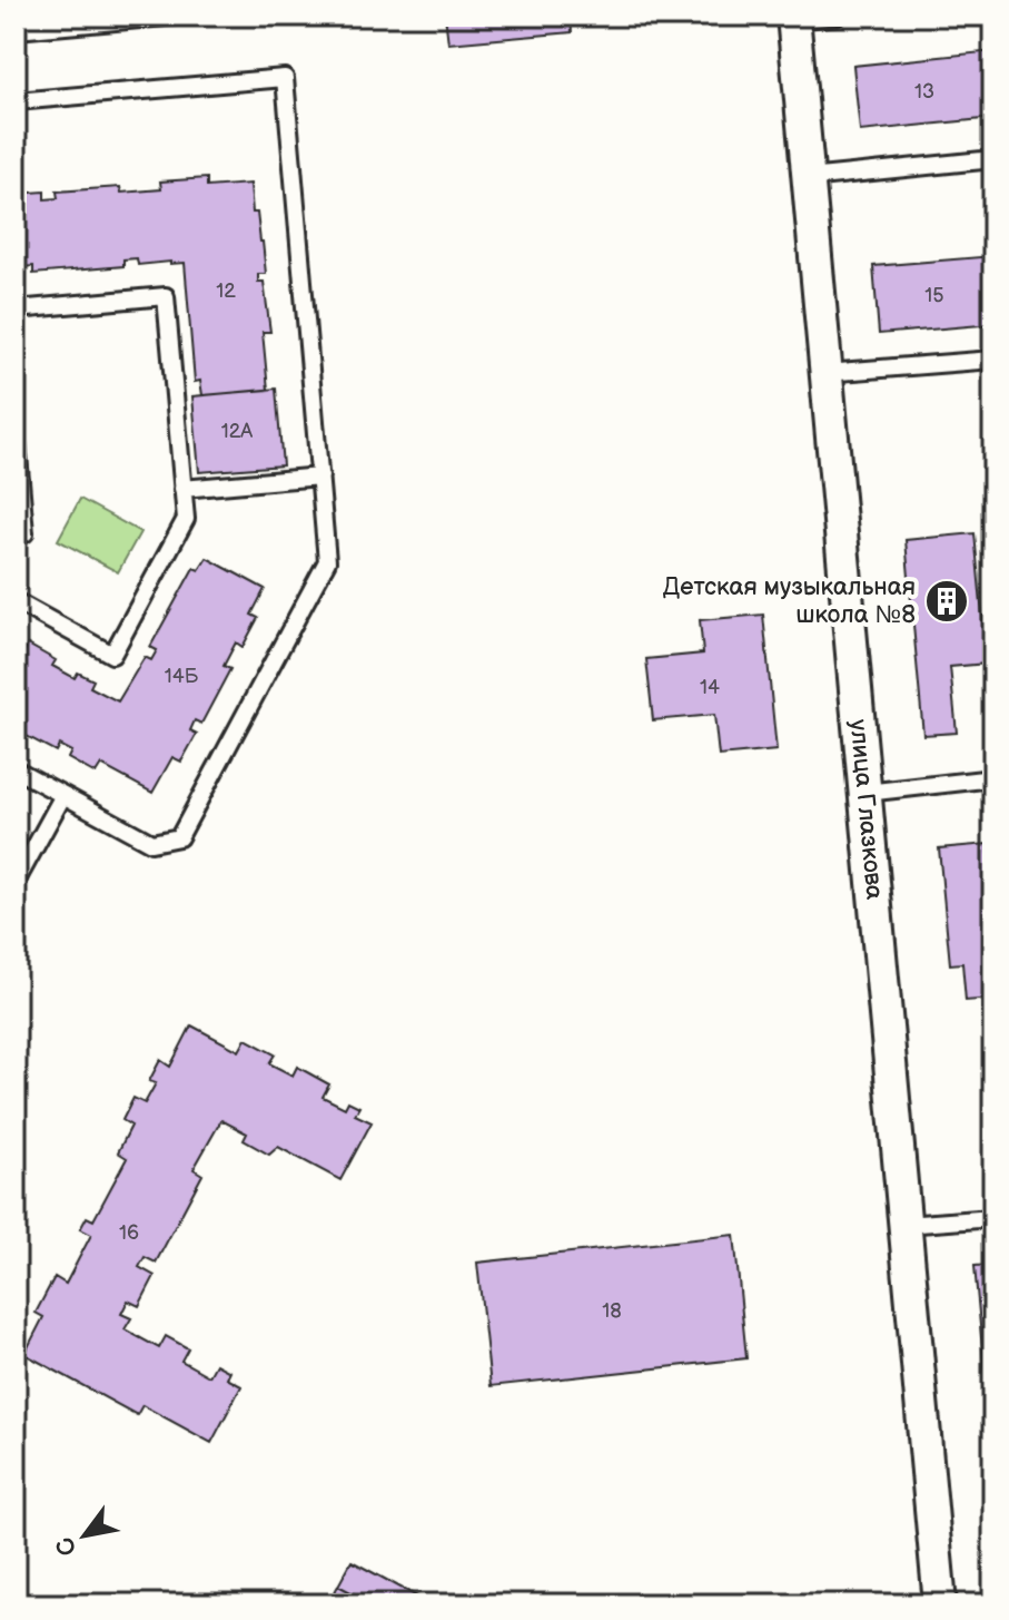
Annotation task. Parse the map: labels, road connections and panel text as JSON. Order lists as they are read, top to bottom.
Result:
{
  "streets": {
    "street": ["улица Глазкова"]
  },
  "places": {
    "building": ["Детская музыкальная школа №8"]
  },
  "house_numbers": [
    "13",
    "12",
    "15",
    "12А",
    "14Б",
    "14",
    "16",
    "18"
  ],
  "north": "bottom left"
}
